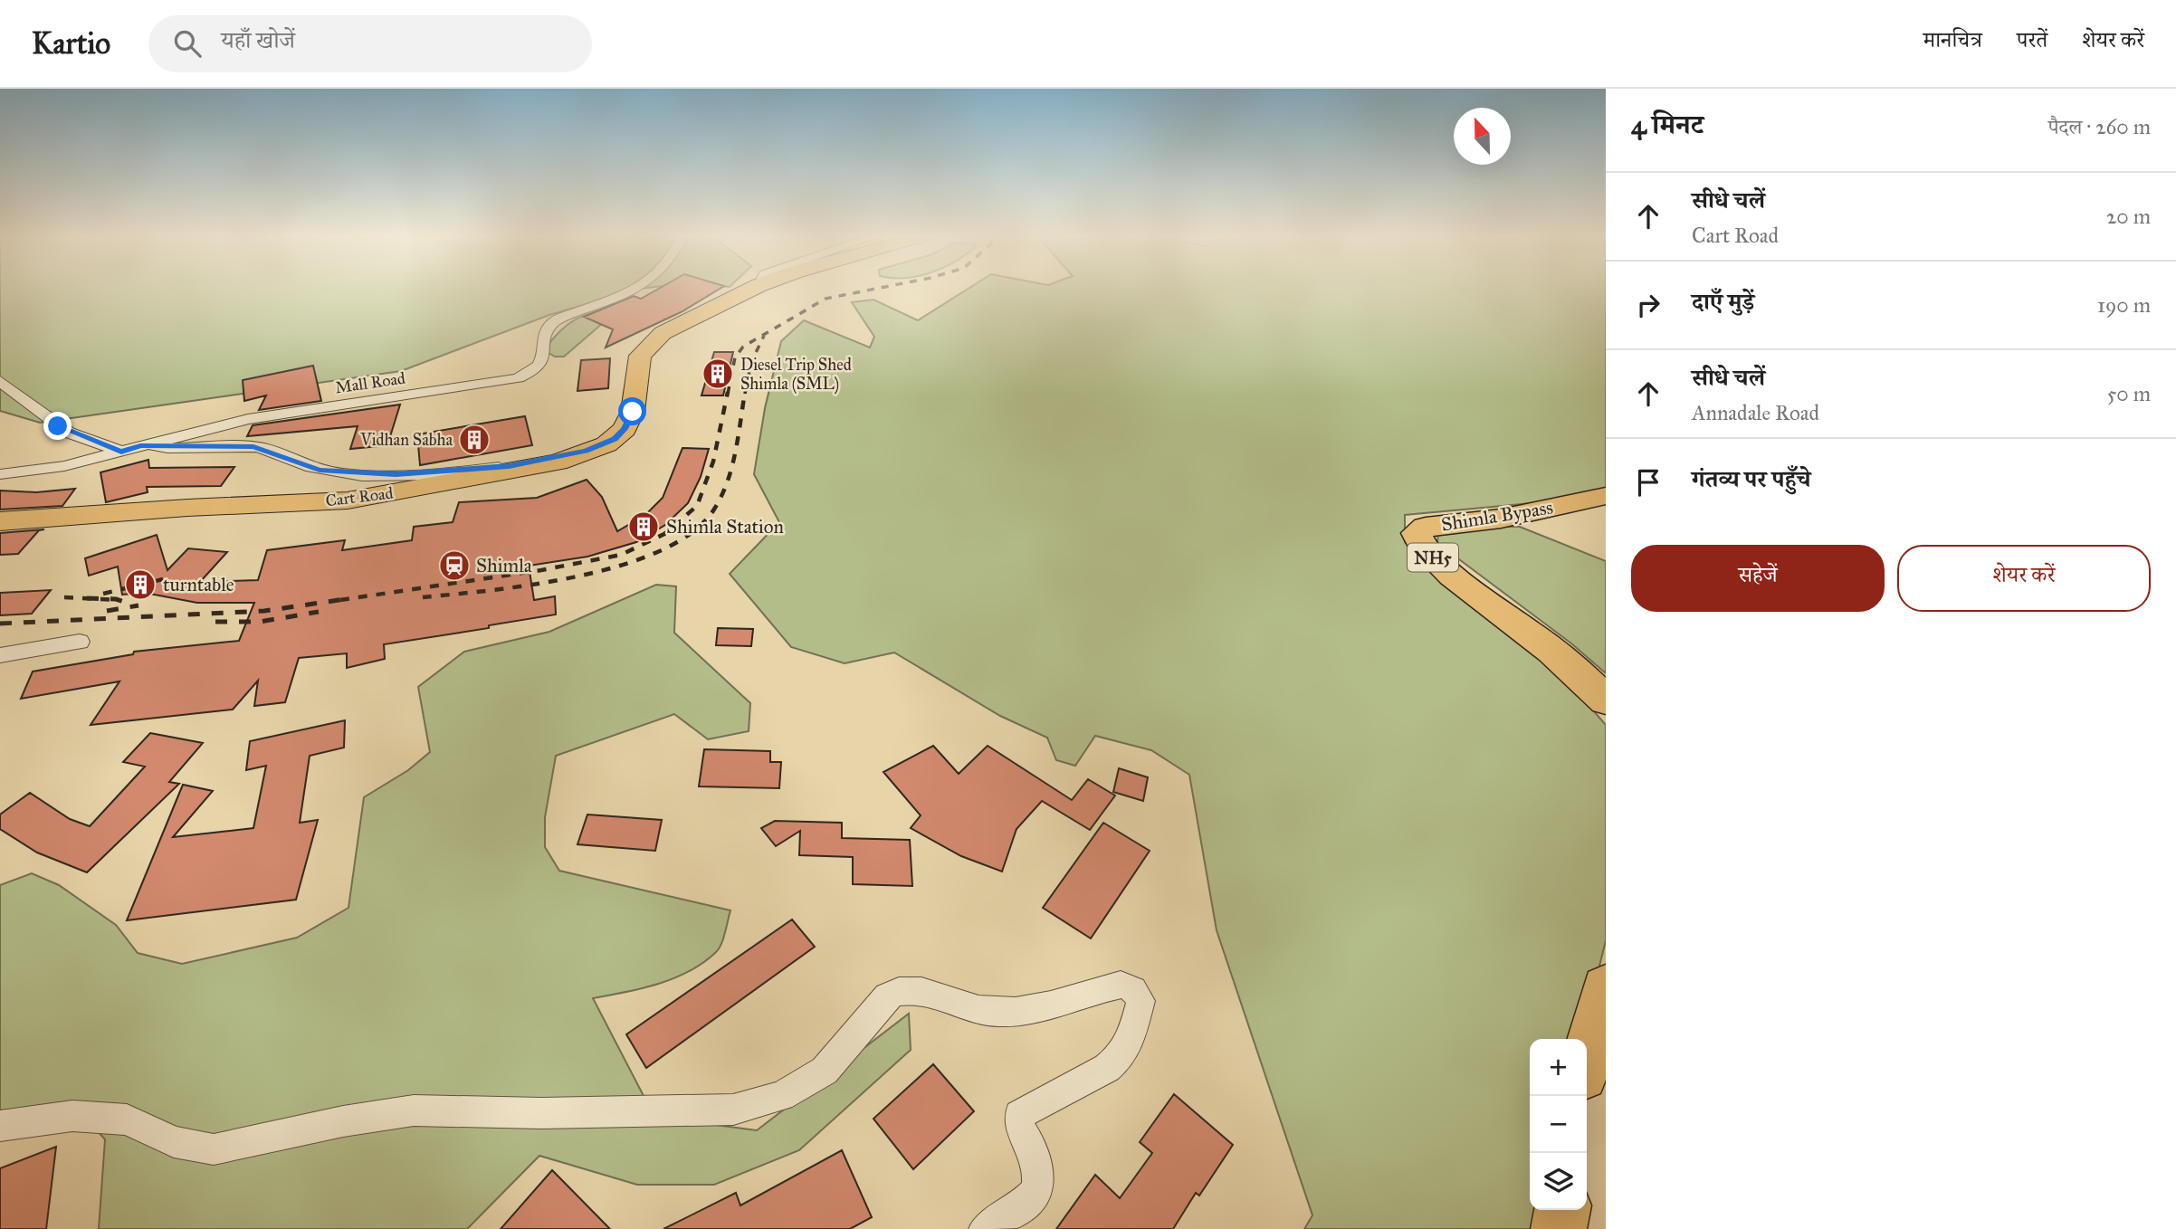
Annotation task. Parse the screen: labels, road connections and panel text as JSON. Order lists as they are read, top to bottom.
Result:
{
  "streets": {
    "highway": ["Shimla Bypass", "NH5"],
    "main road": ["Cart Road"],
    "street": ["Mall Road"]
  },
  "places": {
    "building": [
      "Diesel Trip Shed Shimla (SML)",
      "Vidhan Sabha",
      "Shimla Station",
      "turntable"
    ],
    "station": ["Shimla"]
  },
  "north": "top",
  "page": {
    "header": "Kartio",
    "search": "यहाँ खोजें",
    "nav": ["मानचित्र", "परतें", "शेयर करें"],
    "heading": ["4 मिनट", "पैदल · 260 m"],
    "list": [
      ["सीधे चलें", "Cart Road", "20 m"],
      ["दाएँ मुड़ें", "190 m"],
      ["सीधे चलें", "Annadale Road", "50 m"],
      "गंतव्य पर पहुँचे"
    ],
    "buttons": ["सहेजें", "शेयर करें"],
    "map_buttons": ["+", "−"]
  }
}
